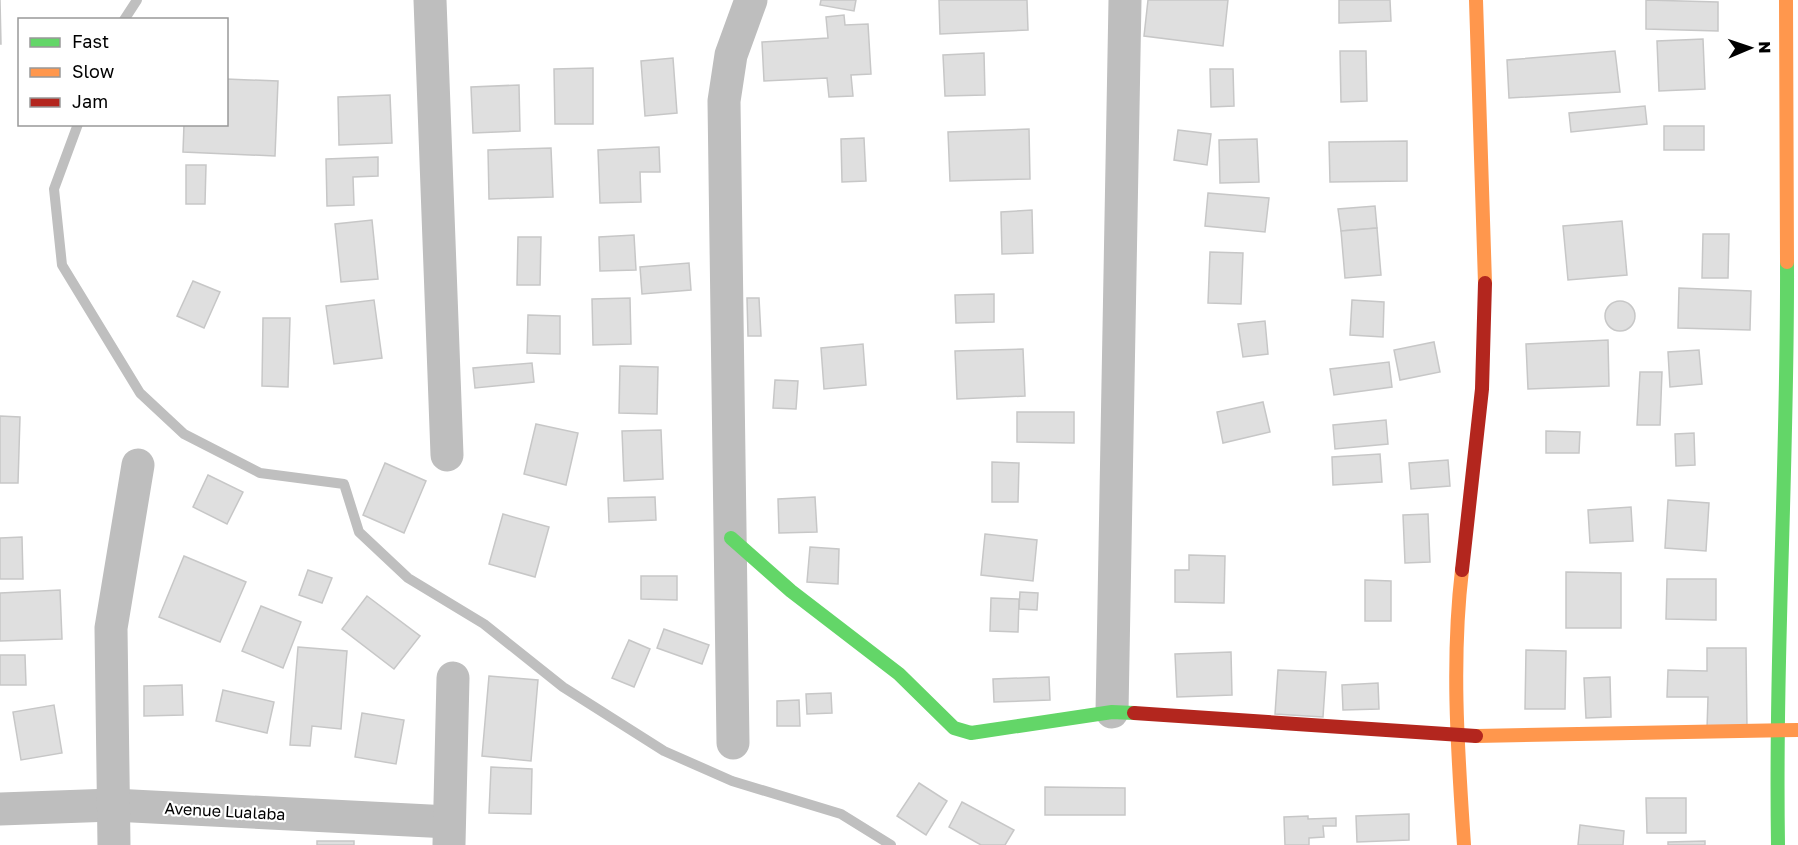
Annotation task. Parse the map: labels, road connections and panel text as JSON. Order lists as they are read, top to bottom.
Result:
{
  "streets": {
    "street": ["Avenue Lualaba"]
  },
  "legend": ["Fast", "Slow", "Jam"],
  "north": "right"
}
